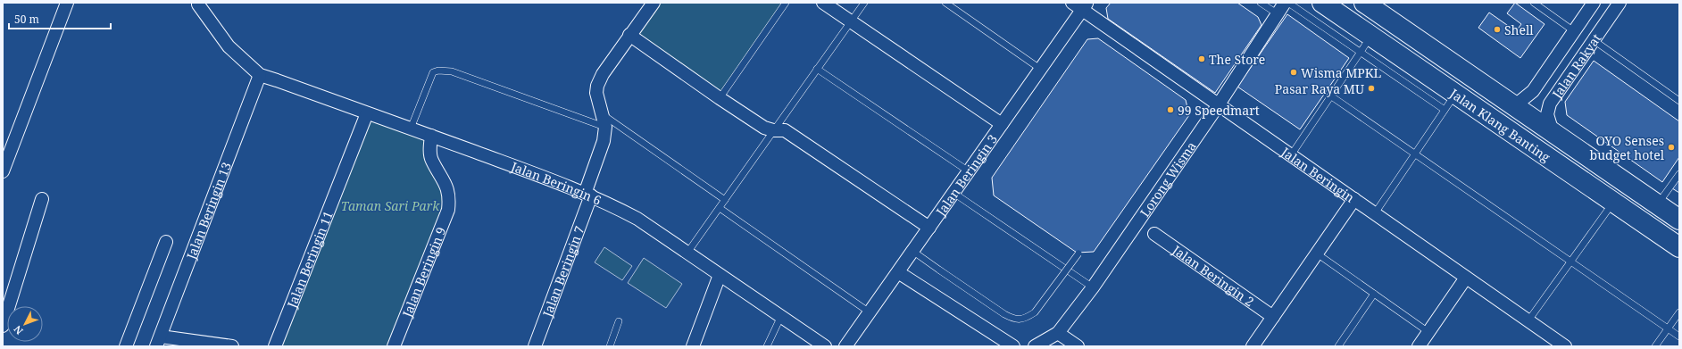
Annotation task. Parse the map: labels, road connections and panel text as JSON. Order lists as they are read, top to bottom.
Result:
{
  "streets": {
    "highway": ["Jalan Klang Banting"],
    "street": [
      "Jalan Rakyat",
      "Jalan Beringin 3",
      "Jalan Beringin",
      "Lorong Wisma",
      "Jalan Beringin 6",
      "Jalan Beringin 13",
      "Jalan Beringin 11",
      "Jalan Beringin 9",
      "Jalan Beringin 7",
      "Jalan Beringin 2"
    ]
  },
  "crossings": [
    ["Jalan Rakyat", "Jalan Klang Banting"],
    ["Jalan Beringin 3", "Jalan Beringin"],
    ["Jalan Beringin", "Lorong Wisma"],
    ["Jalan Beringin 6", "Jalan Beringin 13"],
    ["Jalan Beringin 6", "Jalan Beringin 11"],
    ["Jalan Beringin 6", "Jalan Beringin 9"],
    ["Jalan Beringin 6", "Jalan Beringin 7"]
  ],
  "parks": ["Taman Sari Park"],
  "places": [
    "Shell",
    "The Store",
    "Wisma MPKL",
    "Pasar Raya MU",
    "99 Speedmart",
    "OYO Senses budget hotel"
  ],
  "scale_bar": "50 m",
  "north": "bottom left"
}
